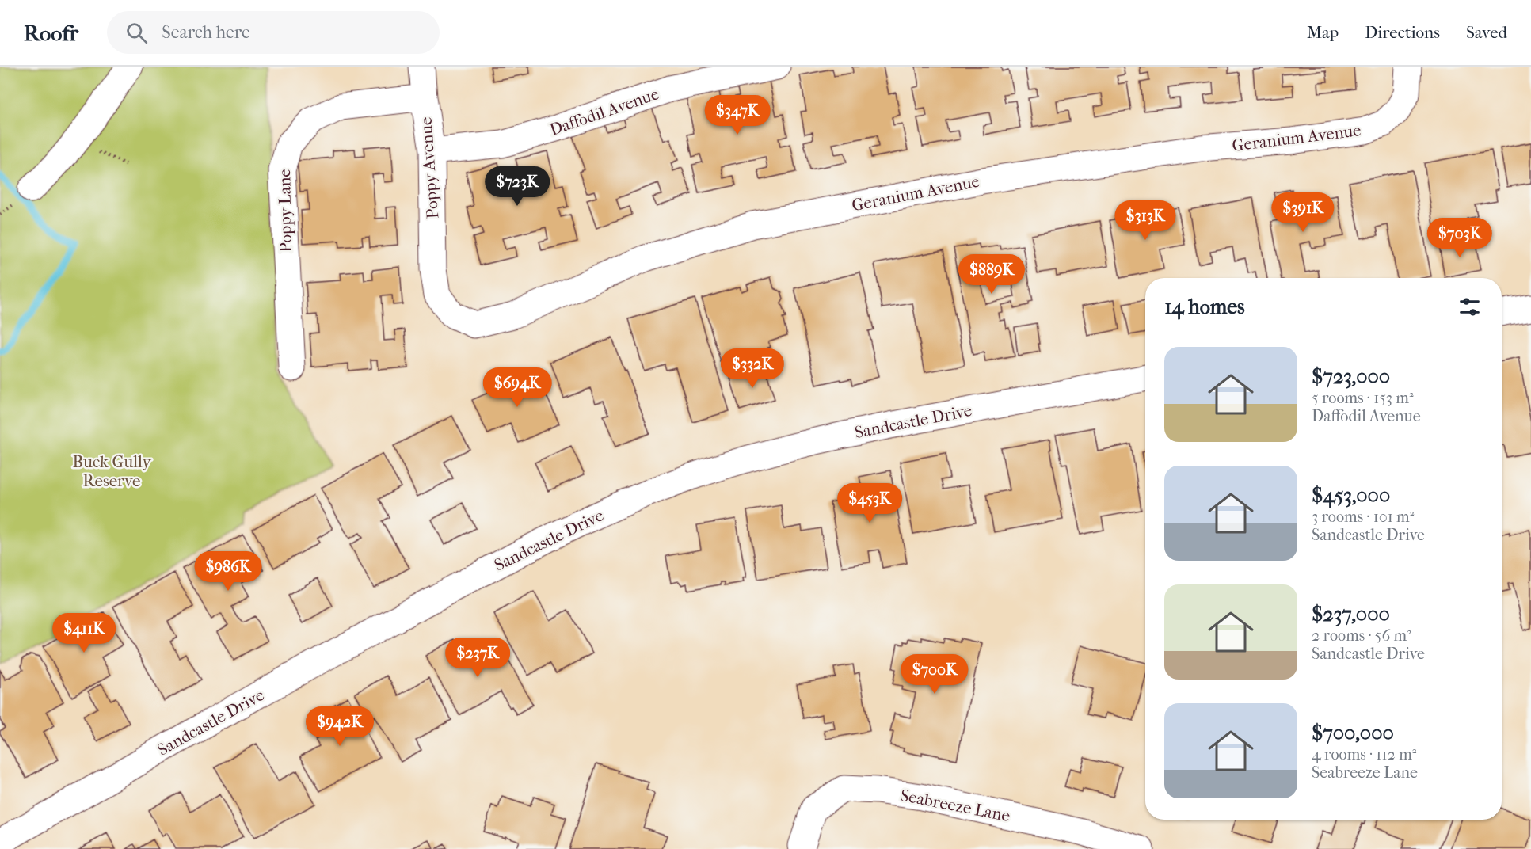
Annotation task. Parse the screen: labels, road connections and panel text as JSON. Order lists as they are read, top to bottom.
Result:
{
  "streets": {
    "street": [
      "Daffodil Avenue",
      "Geranium Avenue",
      "Poppy Avenue",
      "Poppy Lane",
      "Sandcastle Drive",
      "Seabreeze Lane"
    ]
  },
  "crossings": [
    ["Daffodil Avenue", "Poppy Avenue"],
    ["Geranium Avenue", "Poppy Avenue"],
    ["Poppy Avenue", "Poppy Lane"]
  ],
  "parks": ["Buck Gully Reserve"],
  "page": {
    "header": "Roofr",
    "search": "Search here",
    "nav": ["Map", "Directions", "Saved"],
    "price": [
      "$347K",
      "$723K",
      "$391K",
      "$313K",
      "$703K",
      "$889K",
      "$332K",
      "$694K",
      "$453K",
      "$986K",
      "$411K",
      "$237K",
      "$700K",
      "$942K"
    ],
    "heading": "14 homes",
    "list": [
      {
        "name": "$723,000",
        "note": "5 rooms · 153 m² · Daffodil Avenue"
      },
      {
        "name": "$453,000",
        "note": "3 rooms · 101 m² · Sandcastle Drive"
      },
      {
        "name": "$237,000",
        "note": "2 rooms · 56 m² · Sandcastle Drive"
      },
      {
        "name": "$700,000",
        "note": "4 rooms · 112 m² · Seabreeze Lane"
      }
    ]
  }
}
